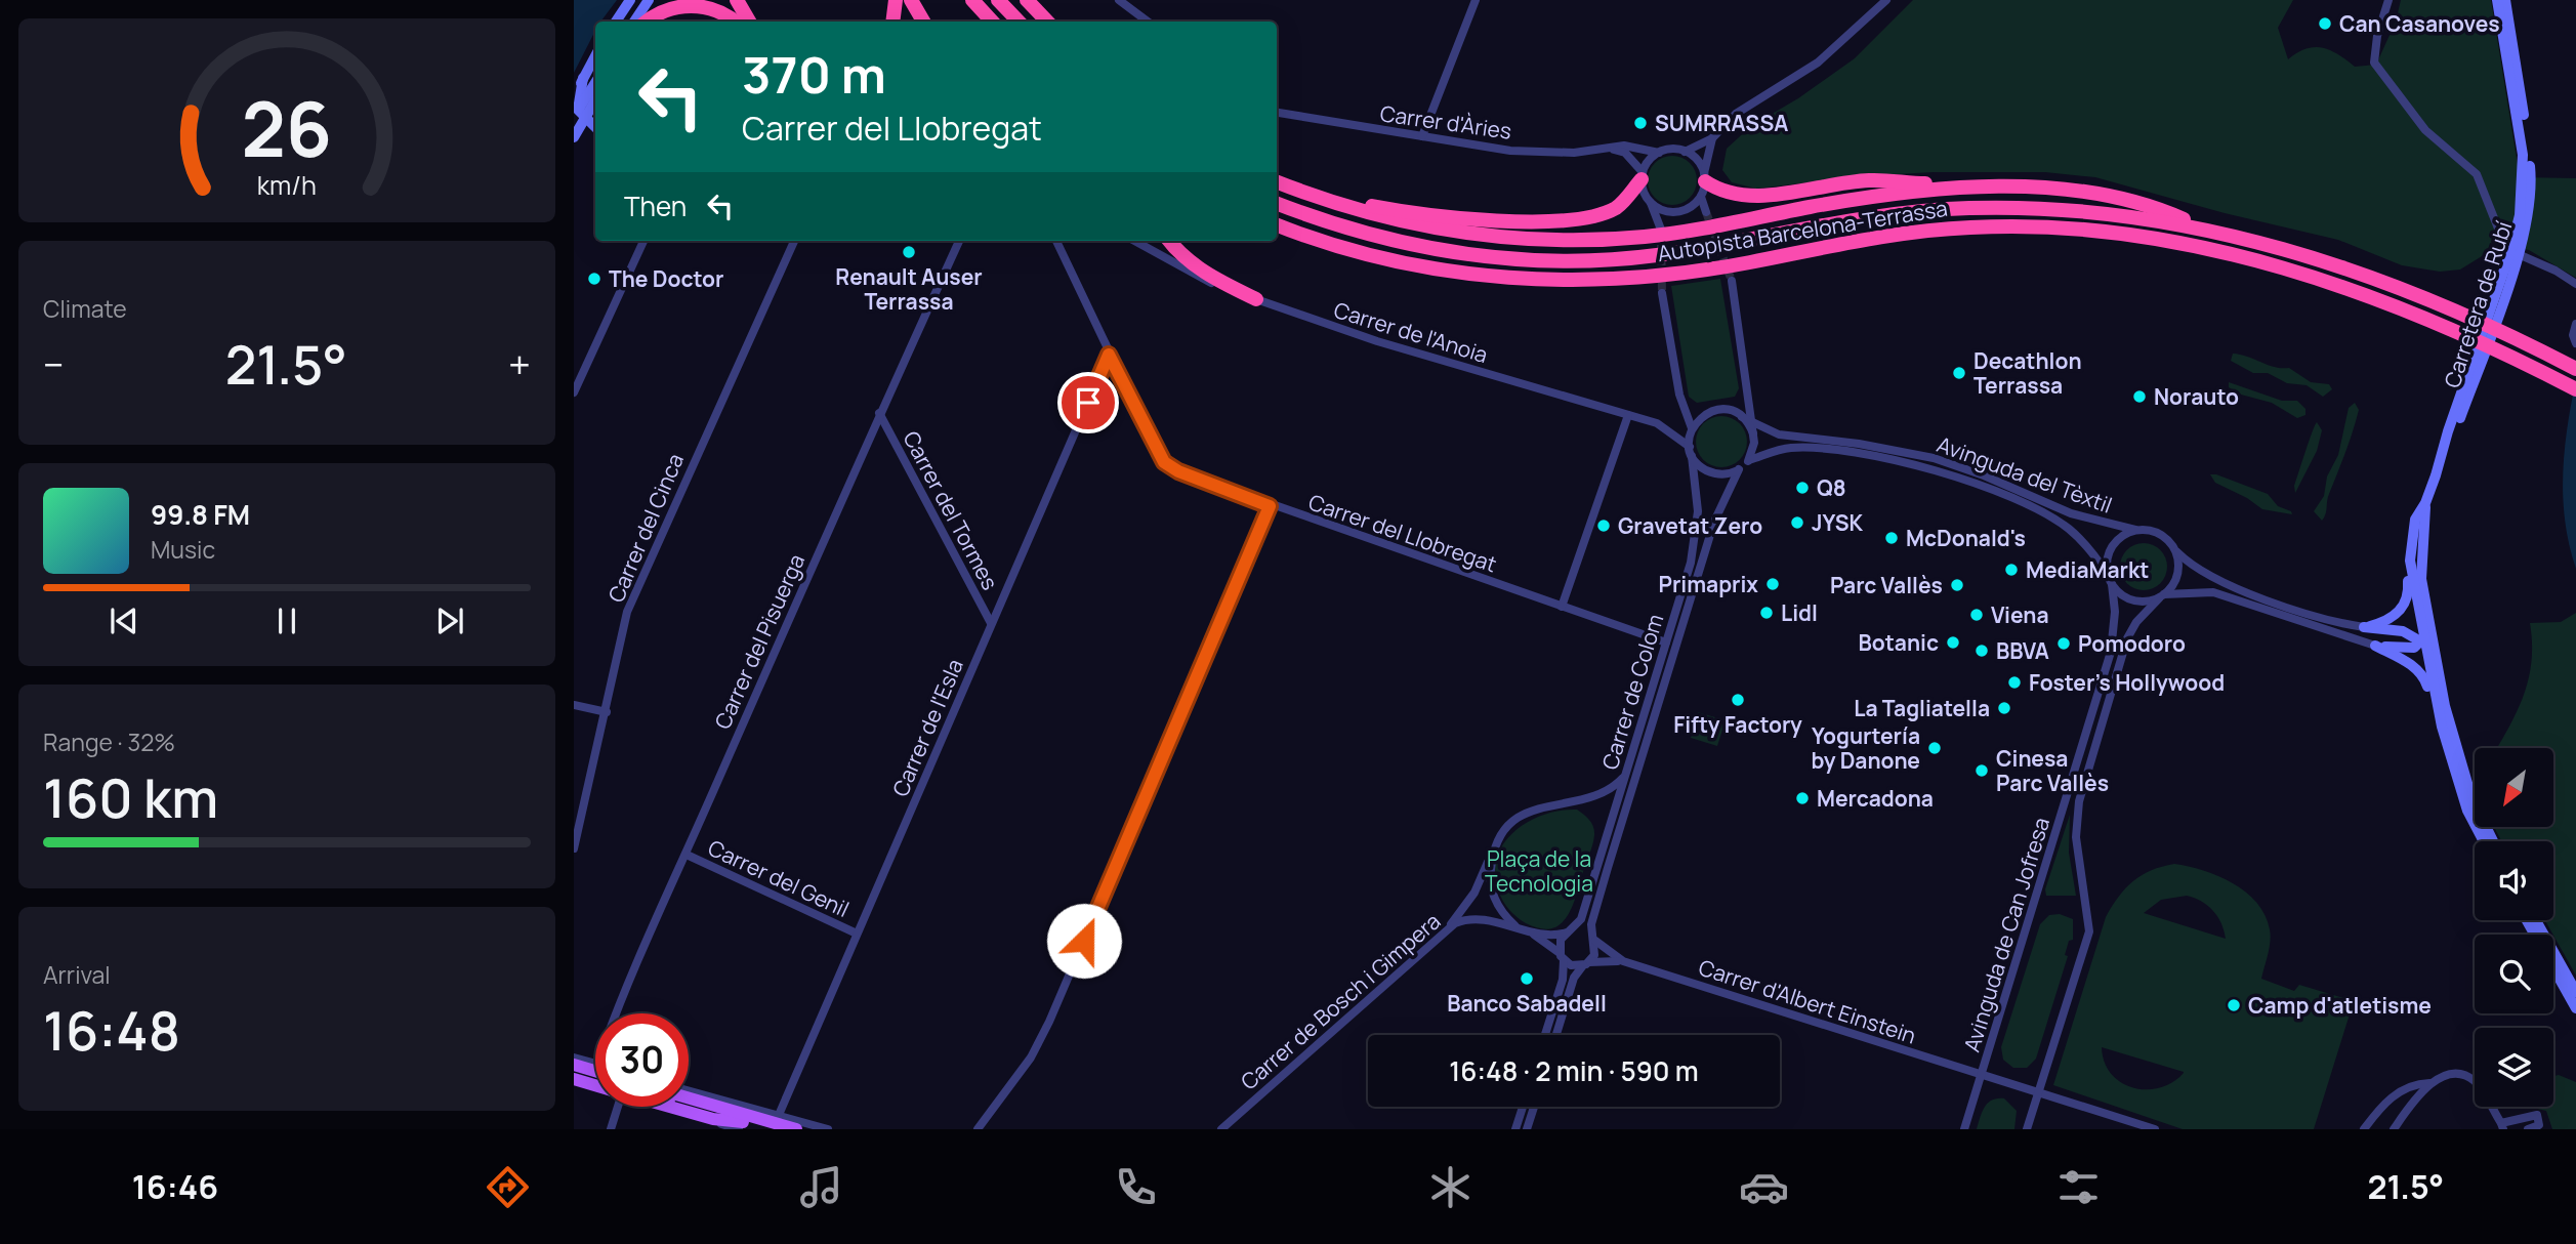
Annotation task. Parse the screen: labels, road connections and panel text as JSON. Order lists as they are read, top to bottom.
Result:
{
  "streets": {
    "highway": ["Autopista Barcelona-Terrassa"],
    "main road": ["Carretera de Rubí"],
    "street": [
      "Carrer d'Àries",
      "Carrer de l'Anoia",
      "Avinguda del Tèxtil",
      "Carrer del Tormes",
      "Carrer del Cinca",
      "Carrer del Llobregat",
      "Carrer del Pisuerga",
      "Carrer de Colom",
      "Carrer de l'Esla",
      "Carrer del Genil",
      "Avinguda de Can Jofresa",
      "Carrer de Bosch i Gimpera",
      "Carrer d'Albert Einstein"
    ]
  },
  "crossings": [
    ["Carrer de l'Anoia", "Avinguda del Tèxtil"],
    ["Carrer de l'Anoia", "Carrer de Colom"],
    ["Avinguda del Tèxtil", "Carrer de Colom"],
    ["Avinguda del Tèxtil", "Avinguda de Can Jofresa"],
    ["Carrer del Tormes", "Carrer del Pisuerga"],
    ["Carrer del Tormes", "Carrer de l'Esla"],
    ["Carrer del Llobregat", "Carrer de Colom"],
    ["Carrer del Llobregat", "Carrer de l'Esla"],
    ["Carrer del Pisuerga", "Carrer del Genil"],
    ["Carrer de Colom", "Carrer de Bosch i Gimpera"],
    ["Carrer de Colom", "Carrer d'Albert Einstein"],
    ["Carrer de l'Esla", "Carrer del Genil"],
    ["Avinguda de Can Jofresa", "Carrer d'Albert Einstein"],
    ["Carrer de Bosch i Gimpera", "Carrer d'Albert Einstein"]
  ],
  "parks": ["Plaça de la Tecnologia"],
  "places": [
    "Can Casanoves",
    "SUMRRASSA",
    "Renault Auser Terrassa",
    "The Doctor",
    "Decathlon Terrassa",
    "Norauto",
    "Q8",
    "JYSK",
    "Gravetat Zero",
    "McDonald's",
    "MediaMarkt",
    "Primaprix",
    "Parc Vallès",
    "Lidl",
    "Viena",
    "Botanic",
    "Pomodoro",
    "BBVA",
    "Foster's Hollywood",
    "Fifty Factory",
    "La Tagliatella",
    "Yogurtería by Danone",
    "Cinesa Parc Vallès",
    "Mercadona",
    "Banco Sabadell",
    "Camp d'atletisme"
  ],
  "north": "bottom left",
  "page": {
    "turn": ["370 m", "Carrer del Llobregat"],
    "then": "Then",
    "tile": [
      "Climate",
      ["Range · 32%", "160 km"],
      ["Arrival", "16:48"]
    ],
    "heat": ["−", "21.5°", "+"],
    "song": ["99.8 FM", "Music"],
    "limit": "30",
    "trip": "16:48 · 2 min · 590 m",
    "tabs": ["16:46", "21.5°"],
    "gauge": ["26", "km/h"]
  }
}
